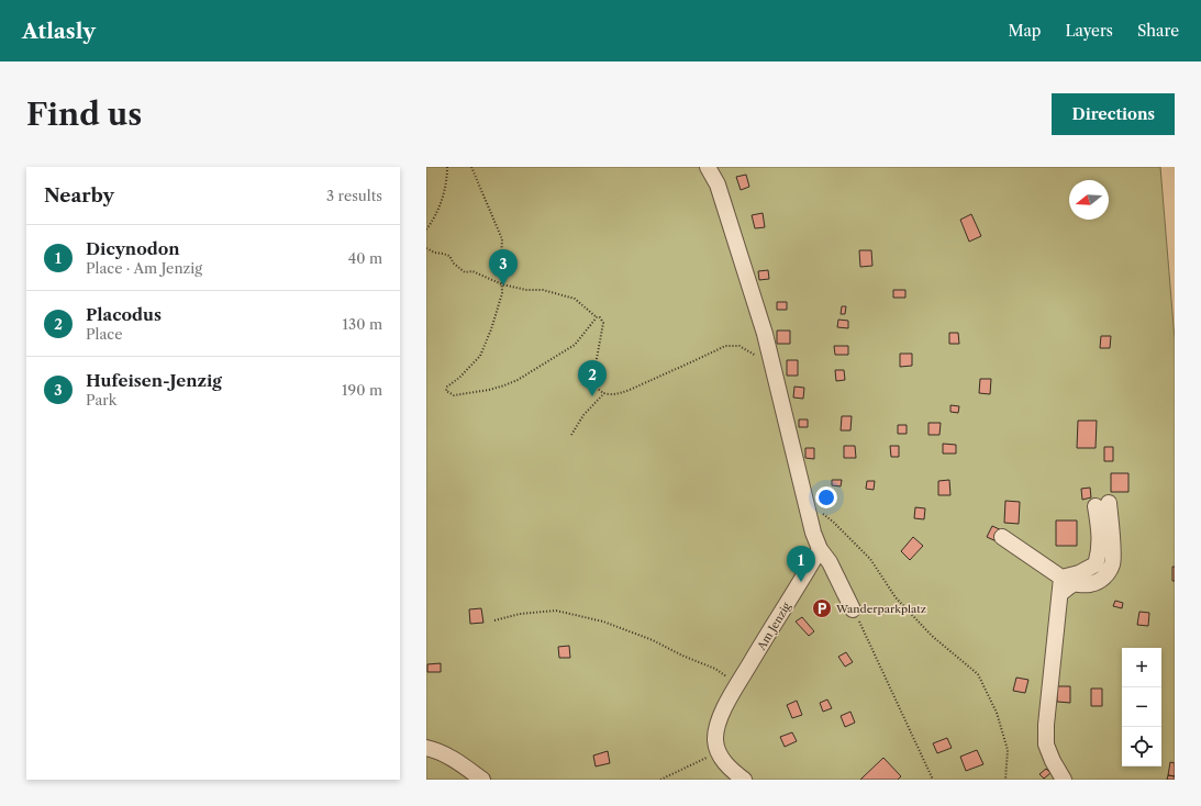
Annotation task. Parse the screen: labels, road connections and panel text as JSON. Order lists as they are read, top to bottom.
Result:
{
  "streets": {
    "street": ["Am Jenzig"]
  },
  "places": {
    "parking": ["Wanderparkplatz"]
  },
  "north": "left",
  "page": {
    "header": "Atlasly",
    "nav": ["Map", "Layers", "Share"],
    "buttons": "Directions",
    "title": "Find us",
    "heading": ["Nearby", "3 results"],
    "list": [
      {
        "mark": "1",
        "name": "Dicynodon",
        "note": "Place · Am Jenzig",
        "value": "40 m"
      },
      {
        "mark": "2",
        "name": "Placodus",
        "note": "Place",
        "value": "130 m"
      },
      {
        "mark": "3",
        "name": "Hufeisen-Jenzig",
        "note": "Park",
        "value": "190 m"
      }
    ],
    "pins": ["3", "2", "1"],
    "map_buttons": ["+", "−"]
  }
}
